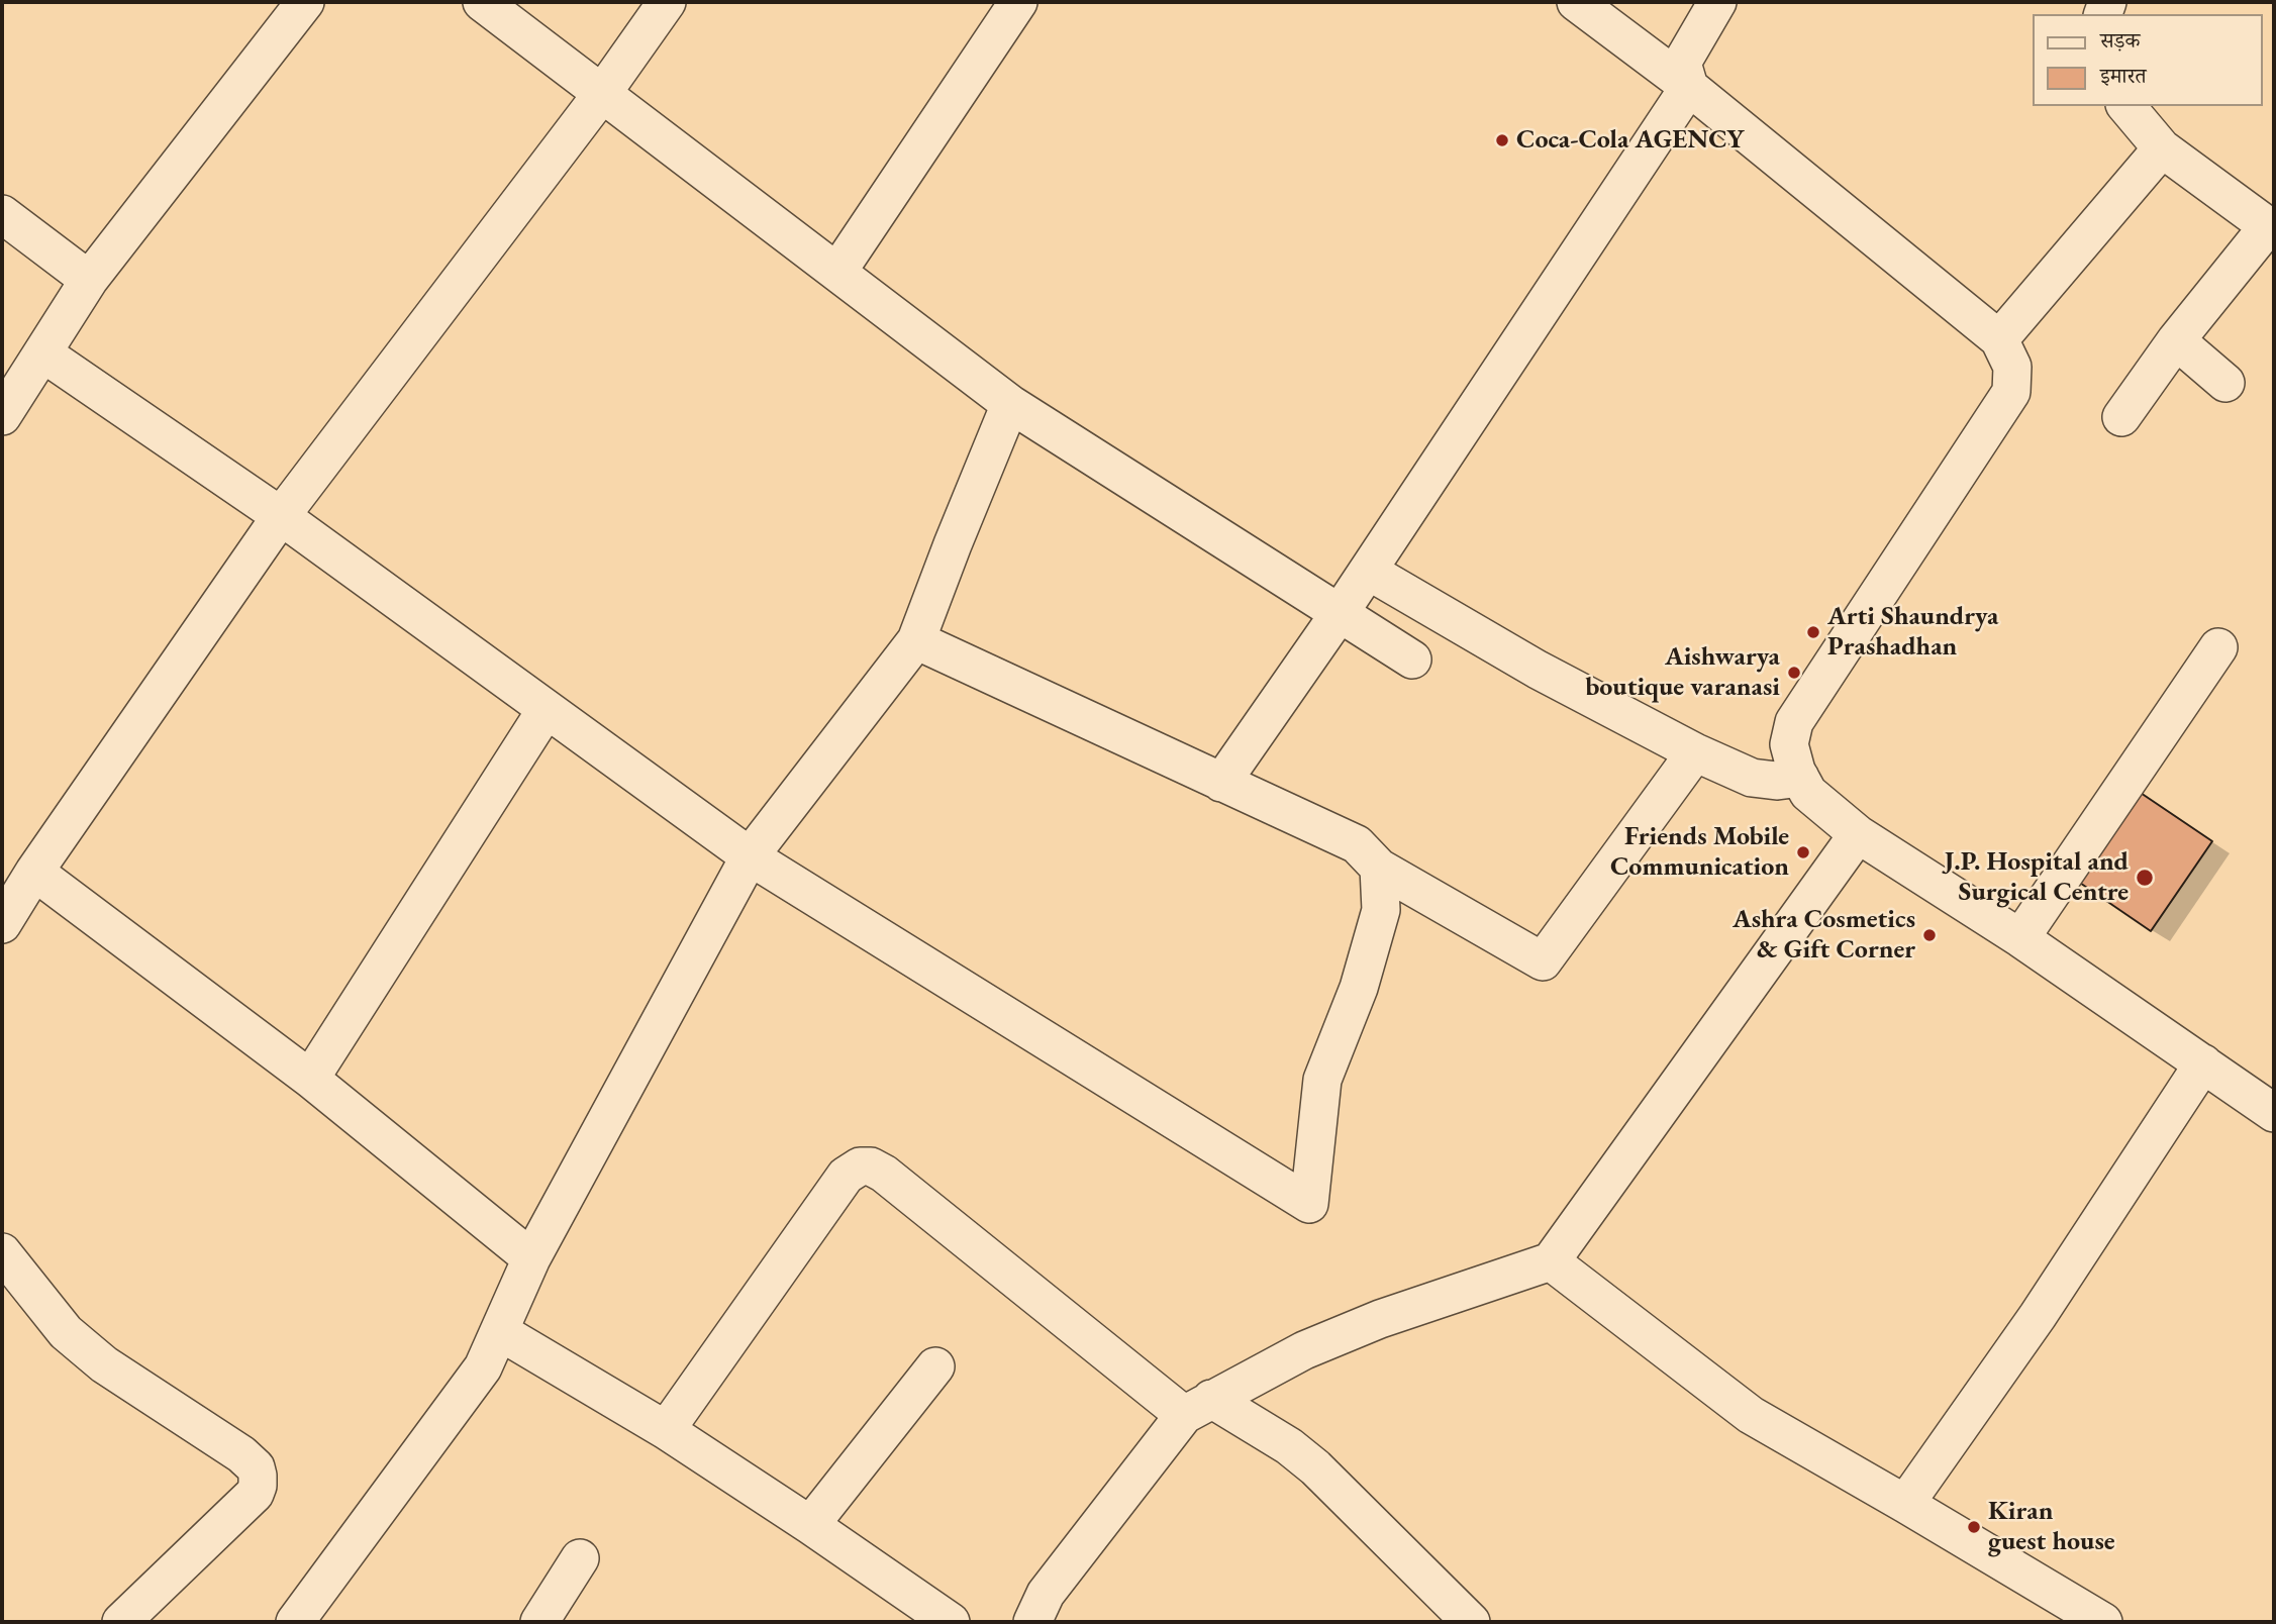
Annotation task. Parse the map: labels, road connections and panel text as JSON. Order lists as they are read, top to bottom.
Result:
{
  "places": [
    "Coca-Cola AGENCY",
    "Arti Shaundrya Prashadhan",
    "Aishwarya boutique varanasi",
    "Friends Mobile Communication",
    "J.P. Hospital and Surgical Centre",
    "Ashra Cosmetics & Gift Corner",
    "Kiran guest house"
  ],
  "legend": ["सड़क", "इमारत"]
}
